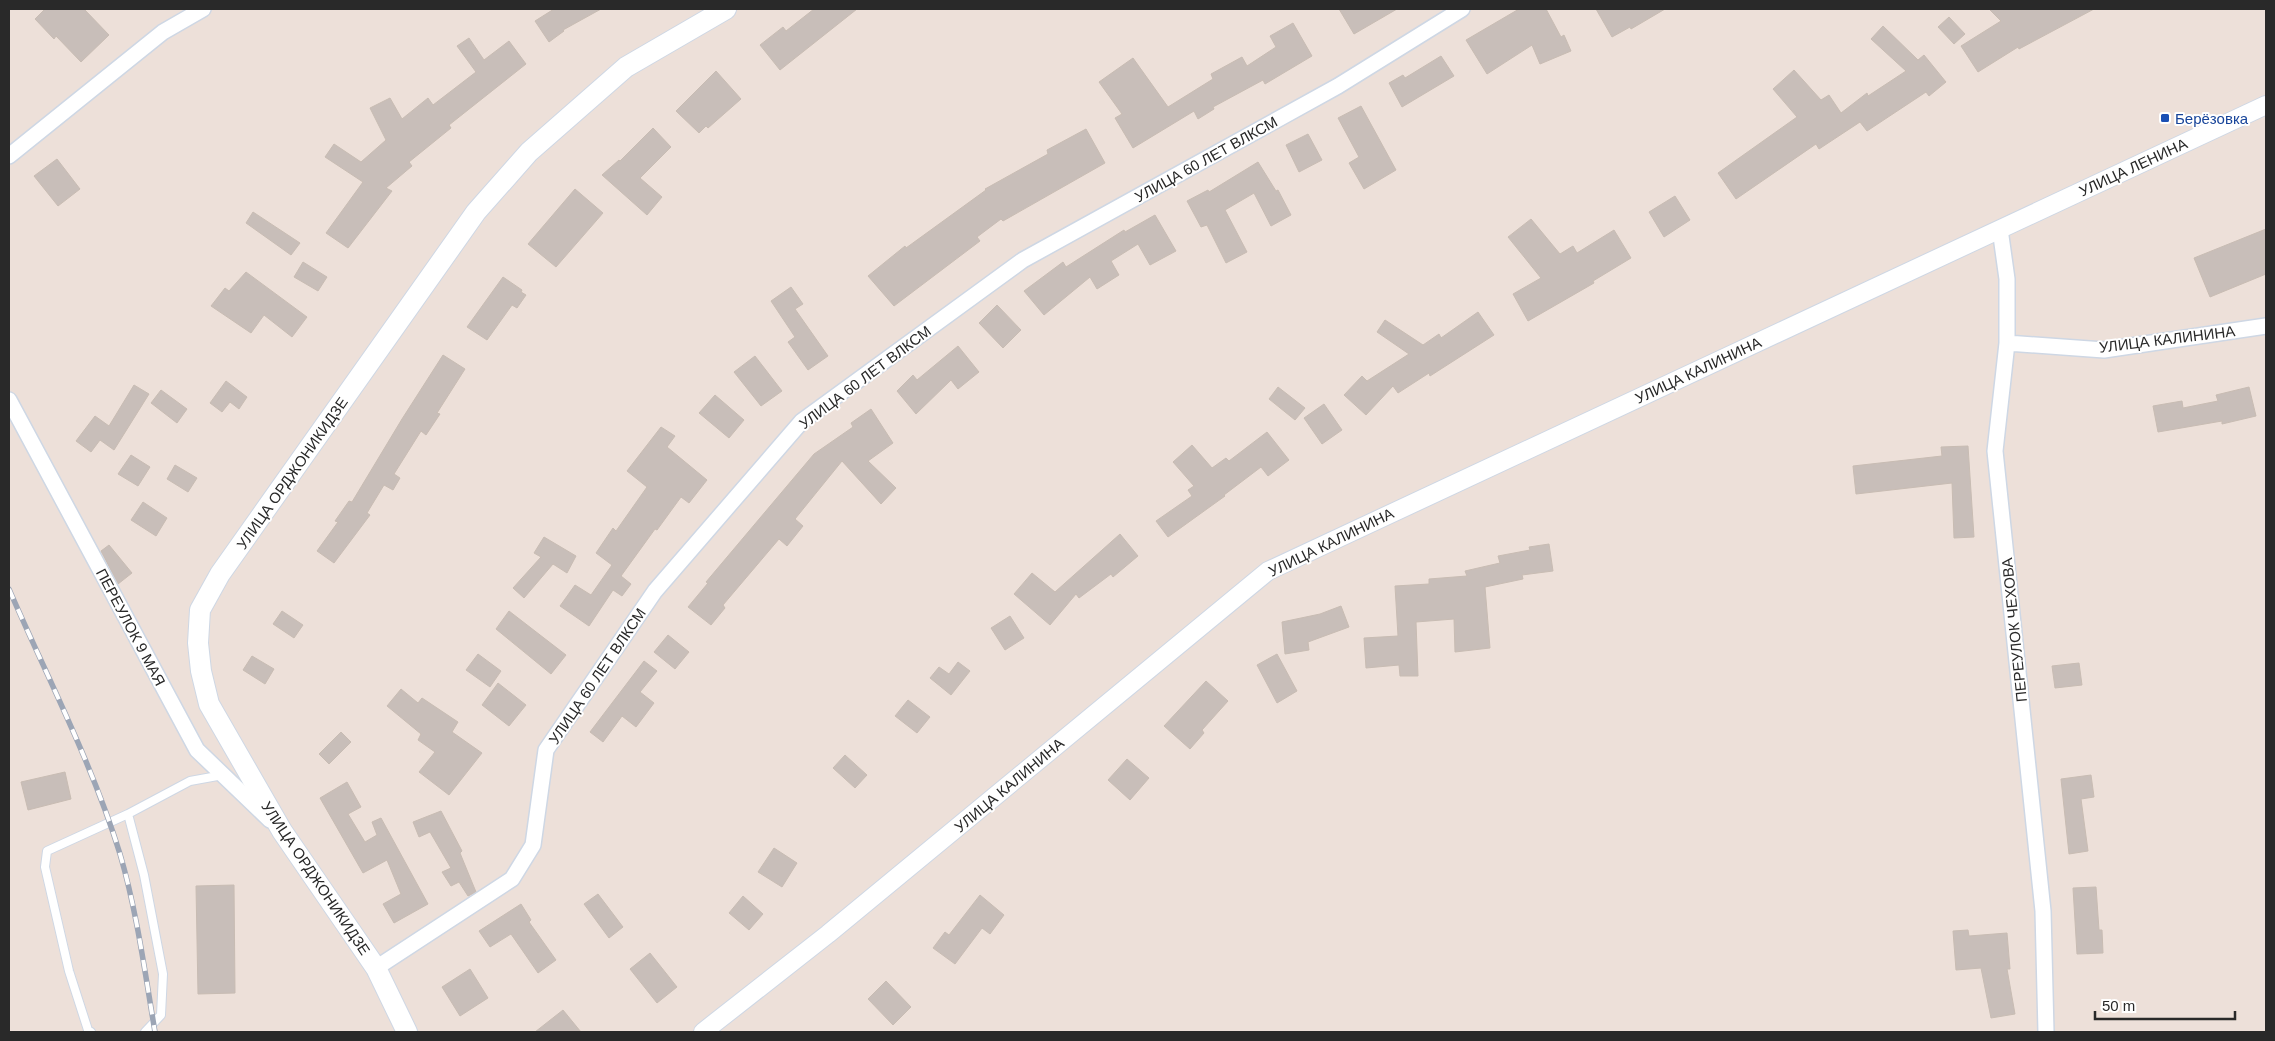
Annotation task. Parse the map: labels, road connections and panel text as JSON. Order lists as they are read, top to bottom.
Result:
{
  "streets": {
    "main road": ["УЛИЦА ОРДЖОНИКИДЗЕ"],
    "street": [
      "УЛИЦА 60 ЛЕТ ВЛКСМ",
      "УЛИЦА ЛЕНИНА",
      "УЛИЦА КАЛИНИНА",
      "ПЕРЕУЛОК 9 МАЯ",
      "ПЕРЕУЛОК ЧЕХОВА"
    ]
  },
  "crossings": [
    ["УЛИЦА 60 ЛЕТ ВЛКСМ", "УЛИЦА ОРДЖОНИКИДЗЕ"],
    ["УЛИЦА ЛЕНИНА", "УЛИЦА КАЛИНИНА"],
    ["УЛИЦА ЛЕНИНА", "ПЕРЕУЛОК ЧЕХОВА"],
    ["УЛИЦА КАЛИНИНА", "ПЕРЕУЛОК ЧЕХОВА"],
    ["УЛИЦА ОРДЖОНИКИДЗЕ", "ПЕРЕУЛОК 9 МАЯ"]
  ],
  "places": {
    "transit": ["Берёзовка"]
  },
  "scale_bar": "50 m"
}
